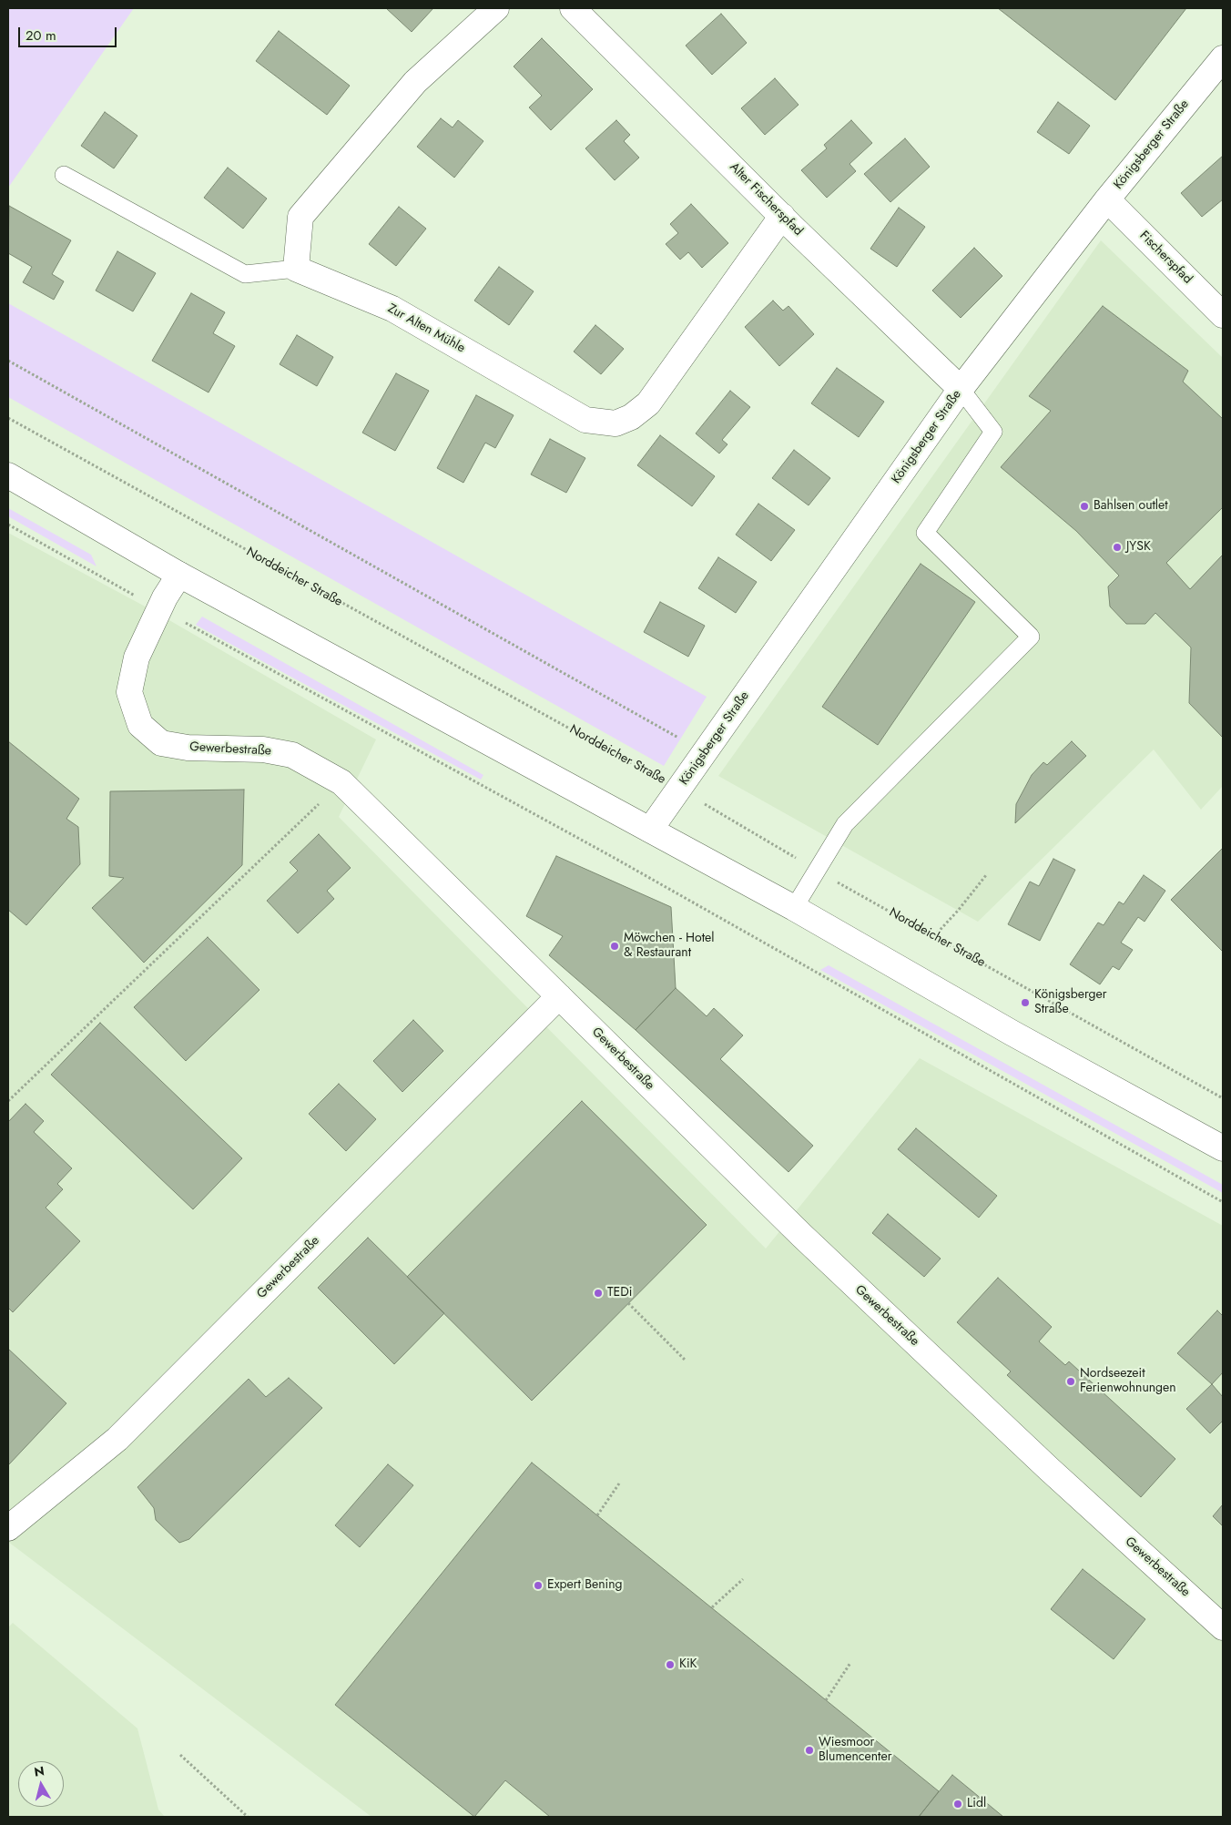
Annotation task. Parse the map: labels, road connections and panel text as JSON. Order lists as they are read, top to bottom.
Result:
{
  "streets": {
    "street": [
      "Königsberger Straße",
      "Alter Fischerspfad",
      "Fischerspfad",
      "Zur Alten Mühle",
      "Gewerbestraße"
    ],
    "path": ["Norddeicher Straße"]
  },
  "crossings": [
    ["Königsberger Straße", "Alter Fischerspfad"],
    ["Königsberger Straße", "Fischerspfad"],
    ["Königsberger Straße", "Norddeicher Straße"],
    ["Alter Fischerspfad", "Zur Alten Mühle"]
  ],
  "places": [
    "Bahlsen outlet",
    "JYSK",
    "Möwchen - Hotel & Restaurant",
    "Königsberger Straße",
    "TEDi",
    "Nordseezeit Ferienwohnungen",
    "Expert Bening",
    "KiK",
    "Wiesmoor Blumencenter",
    "Lidl"
  ],
  "scale_bar": "20 m",
  "north": "top"
}
